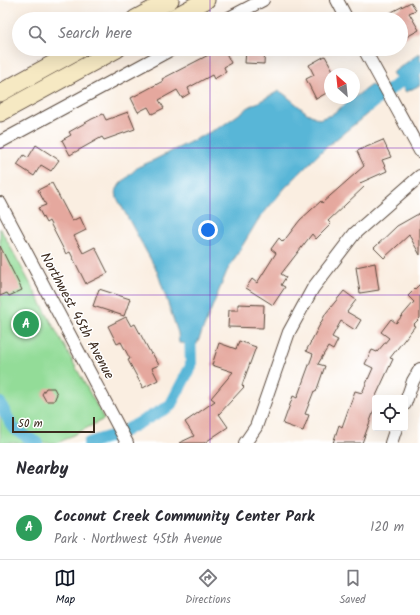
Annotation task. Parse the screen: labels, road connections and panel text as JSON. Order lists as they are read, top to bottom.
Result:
{
  "streets": {
    "street": ["Northwest 45th Avenue"]
  },
  "scale_bar": "50 m",
  "north": "top left",
  "page": {
    "search": "Search here",
    "pins": "A",
    "scale": "50 m",
    "heading": "Nearby",
    "list": [
      {
        "mark": "A",
        "name": "Coconut Creek Community Center Park",
        "note": "Park · Northwest 45th Avenue",
        "value": "120 m"
      }
    ],
    "nav": ["Map", "Directions", "Saved"]
  }
}
